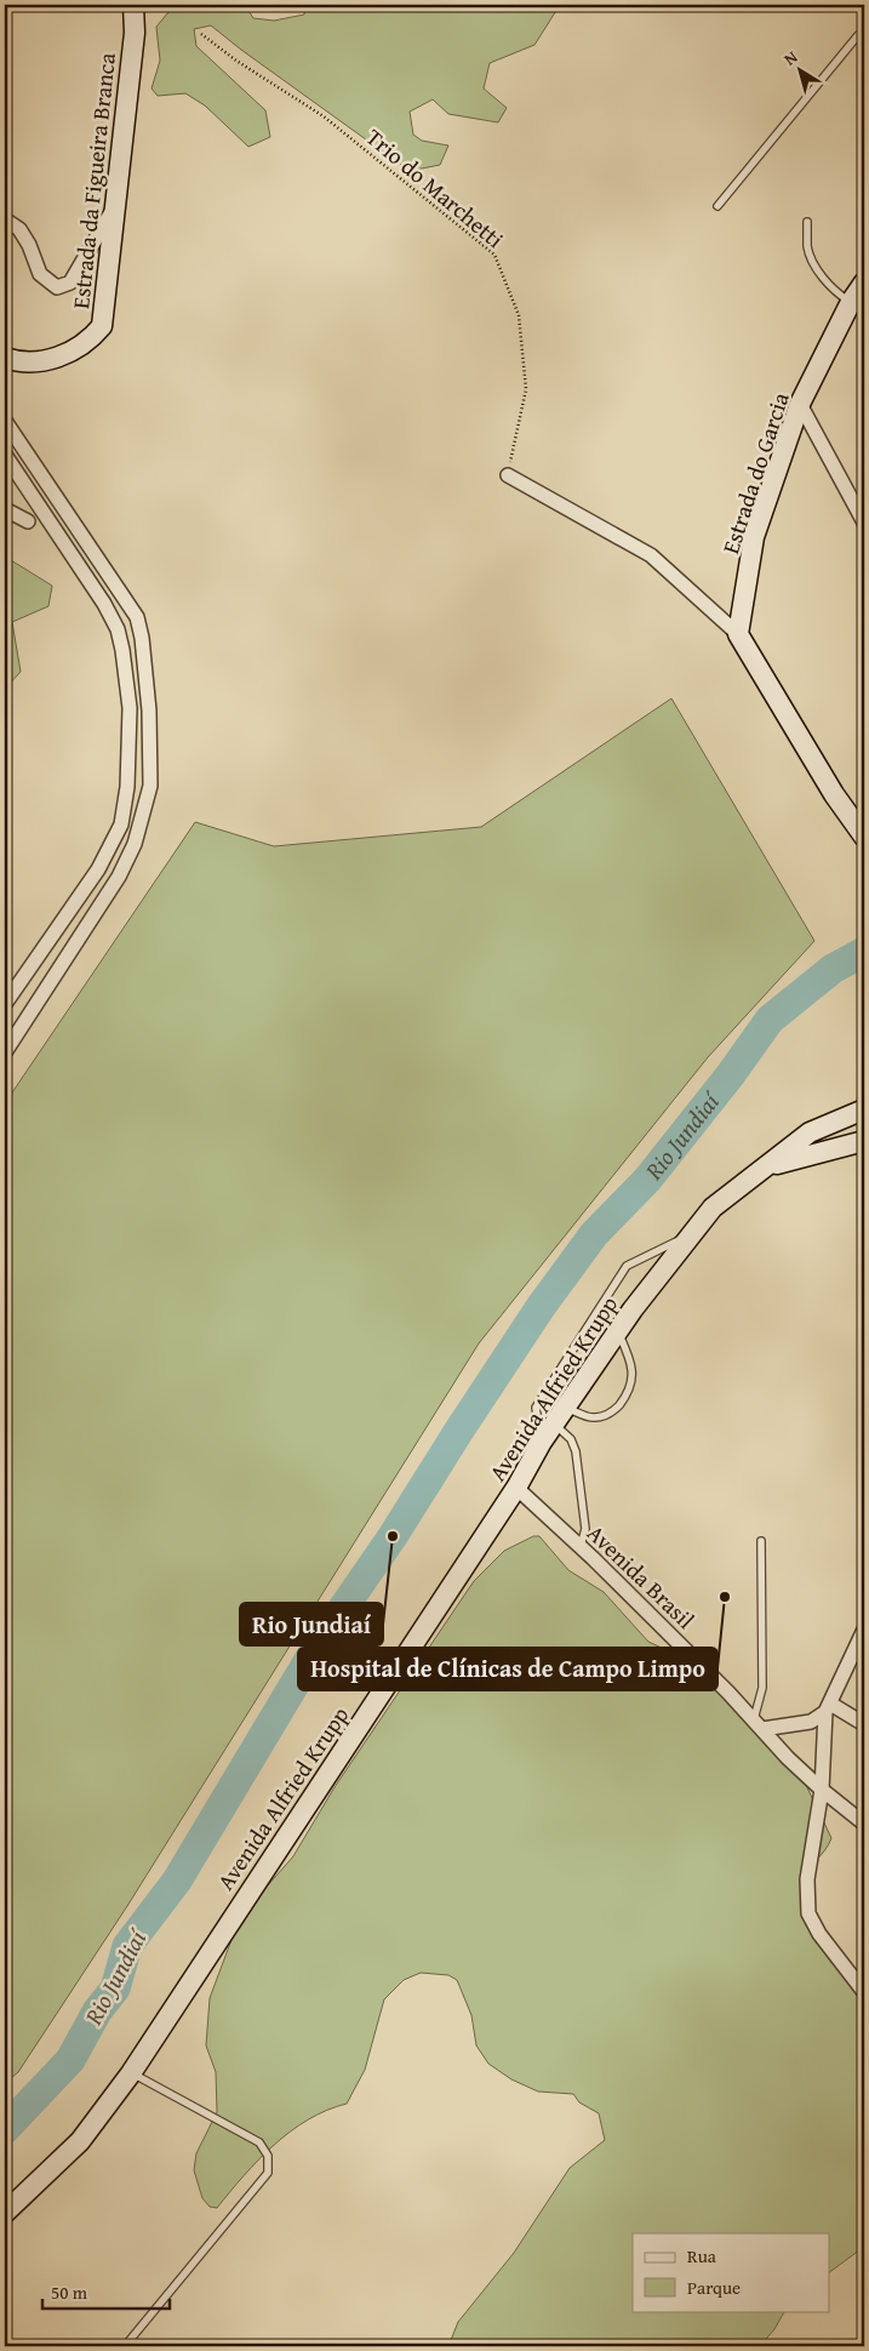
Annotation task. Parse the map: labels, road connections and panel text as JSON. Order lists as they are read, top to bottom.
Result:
{
  "streets": {
    "main road": ["Estrada da Figueira Branca", "Estrada do Garcia", "Avenida Alfried Krupp"],
    "street": ["Avenida Brasil"],
    "path": ["Trio do Marchetti"]
  },
  "crossings": [
    ["Avenida Alfried Krupp", "Avenida Brasil"]
  ],
  "water": ["Rio Jundiaí"],
  "places": ["Rio Jundiaí", "Hospital de Clínicas de Campo Limpo"],
  "legend": ["Rua", "Parque"],
  "scale_bar": "50 m",
  "north": "top left"
}
